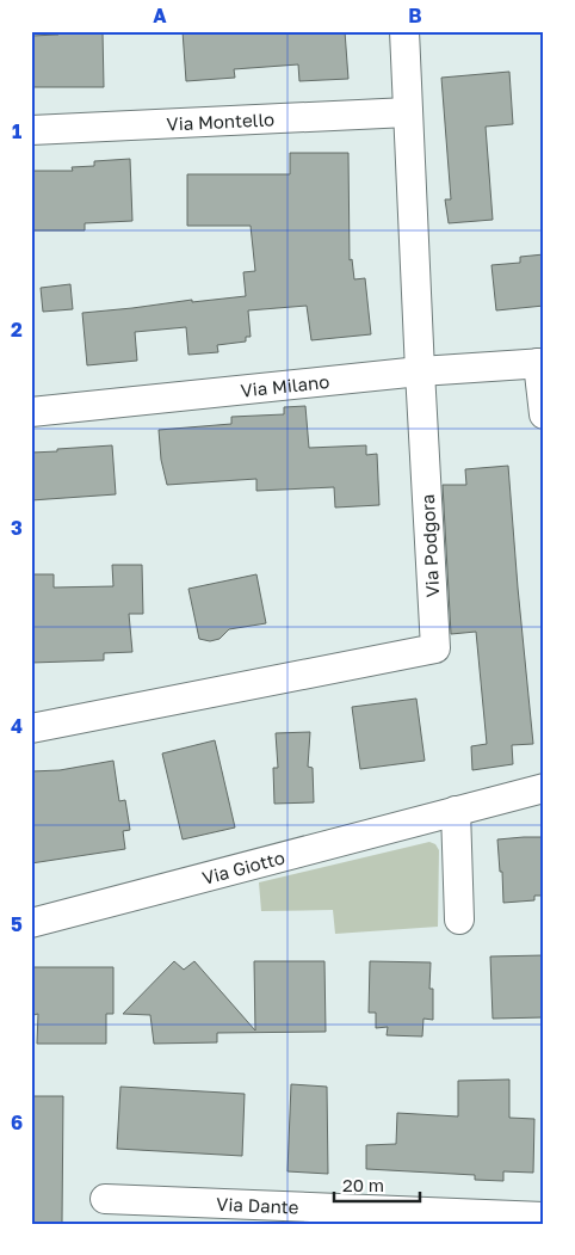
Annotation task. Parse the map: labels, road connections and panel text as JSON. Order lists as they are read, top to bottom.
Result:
{
  "streets": {
    "street": [
      "Via Montello",
      "Via Milano",
      "Via Podgora",
      "Via Giotto",
      "Via Dante"
    ]
  },
  "crossings": [
    ["Via Montello", "Via Podgora"],
    ["Via Milano", "Via Podgora"]
  ],
  "scale_bar": "20 m",
  "grid": {
    "columns": ["A", "B"],
    "rows": [
      "1",
      "2",
      "3",
      "4",
      "5",
      "6"
    ]
  }
}
